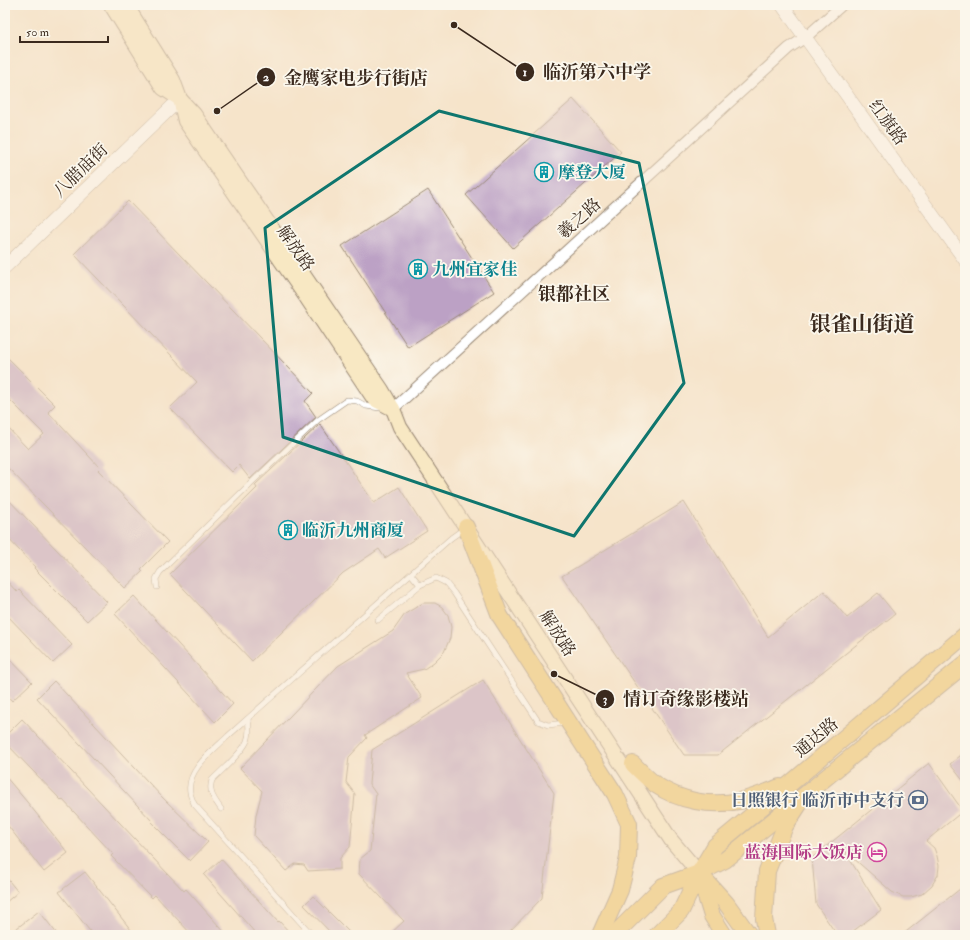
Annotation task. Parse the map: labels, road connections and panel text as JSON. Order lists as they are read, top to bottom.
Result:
{
  "streets": {
    "main road": ["解放路", "通达路"],
    "street": ["红旗路", "八腊庙街", "羲之路"]
  },
  "crossings": [
    ["红旗路", "羲之路"],
    ["八腊庙街", "解放路"],
    ["羲之路", "解放路"],
    ["解放路", "通达路"]
  ],
  "districts": ["银都社区", "银雀山街道"],
  "places": {
    "other": ["临沂第六中学", "金鹰家电步行街店", "情订奇缘影楼站"],
    "building": ["摩登大厦", "九州宜家佳", "临沂九州商厦"],
    "bank": ["日照银行 临沂市中支行"],
    "hotel": ["蓝海国际大饭店"]
  },
  "scale_bar": "50 m"
}
